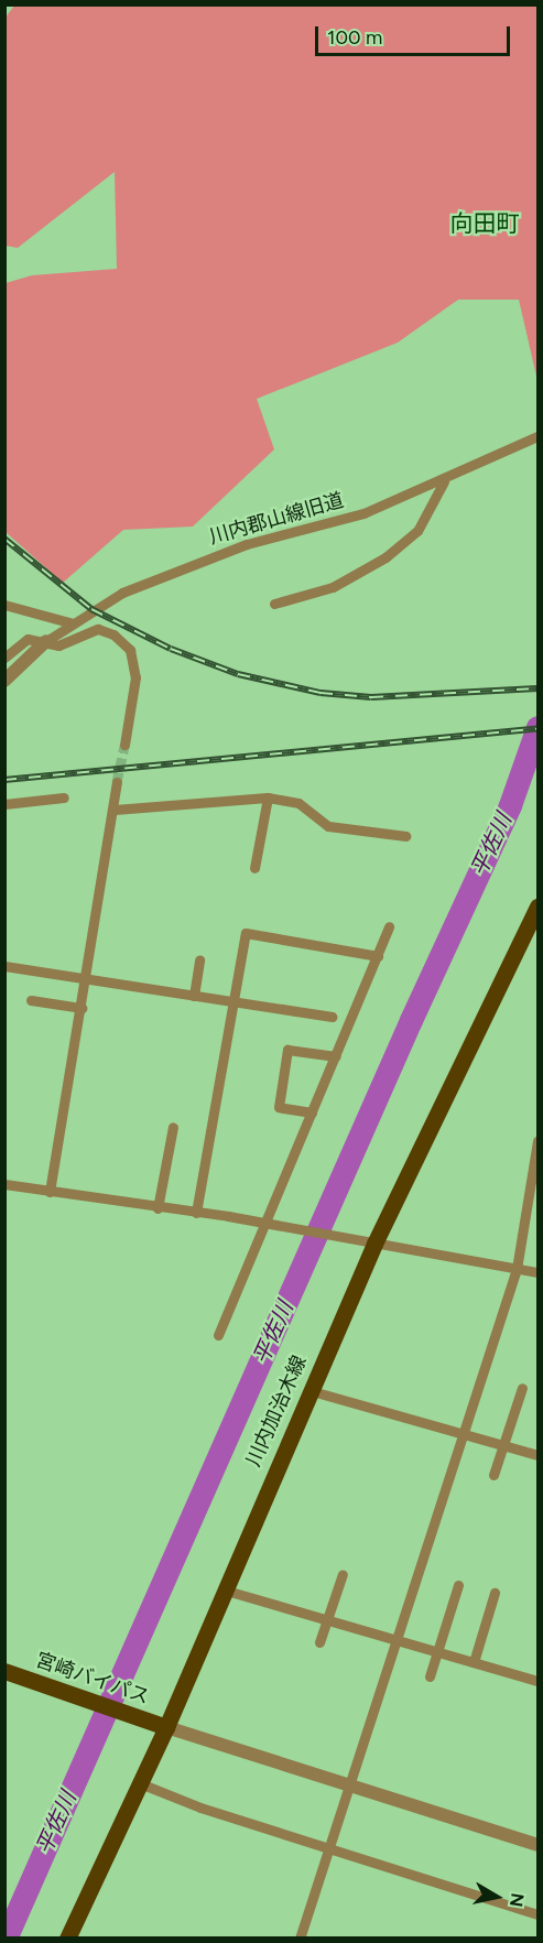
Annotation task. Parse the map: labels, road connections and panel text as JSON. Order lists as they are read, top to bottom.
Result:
{
  "streets": {
    "main road": ["川内加治木線", "宮崎バイパス"],
    "street": ["川内郡山線旧道"]
  },
  "crossings": [
    ["川内加治木線", "宮崎バイパス"]
  ],
  "districts": ["向田町"],
  "water": ["平佐川"],
  "scale_bar": "100 m",
  "north": "right"
}
